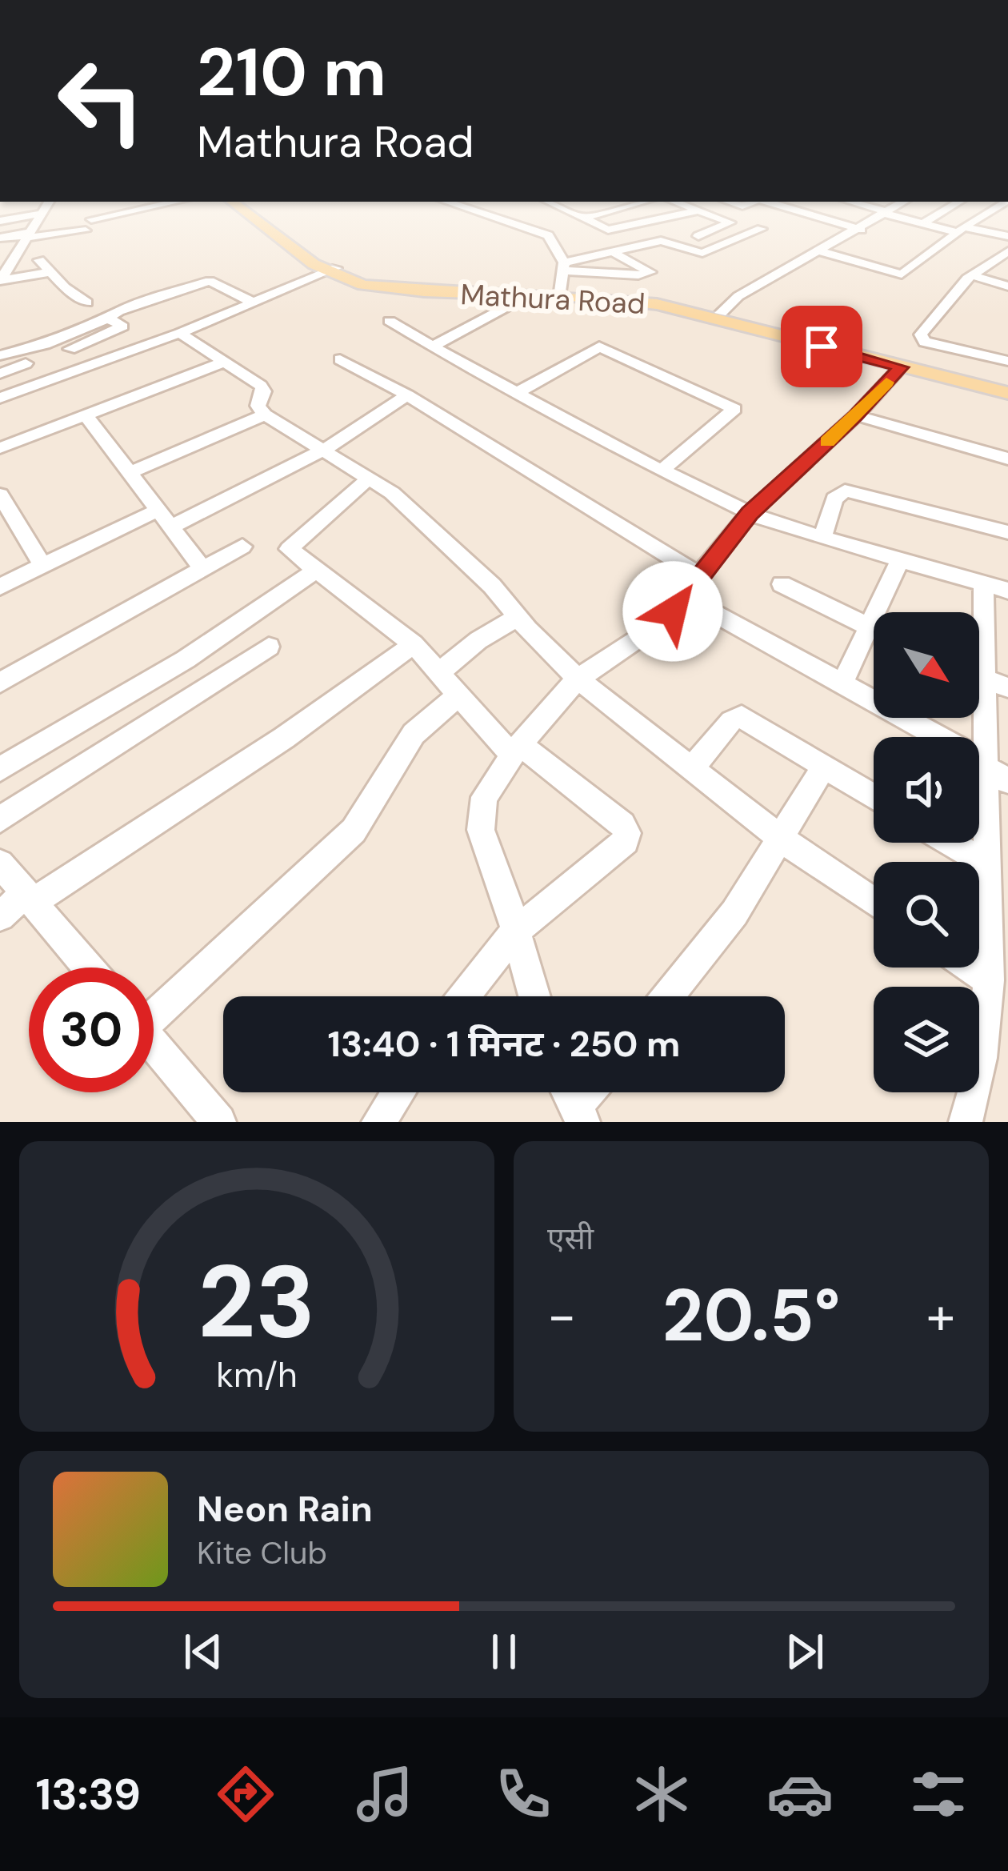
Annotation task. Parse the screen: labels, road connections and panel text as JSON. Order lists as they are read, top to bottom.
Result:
{
  "streets": {
    "main road": ["Mathura Road"]
  },
  "north": "bottom right",
  "page": {
    "turn": ["210 m", "Mathura Road"],
    "limit": "30",
    "trip": "13:40 · 1 मिनट · 250 m",
    "tile": "एसी",
    "heat": ["−", "20.5°", "+"],
    "song": ["Neon Rain", "Kite Club"],
    "tabs": "13:39",
    "gauge": ["23", "km/h"]
  }
}
